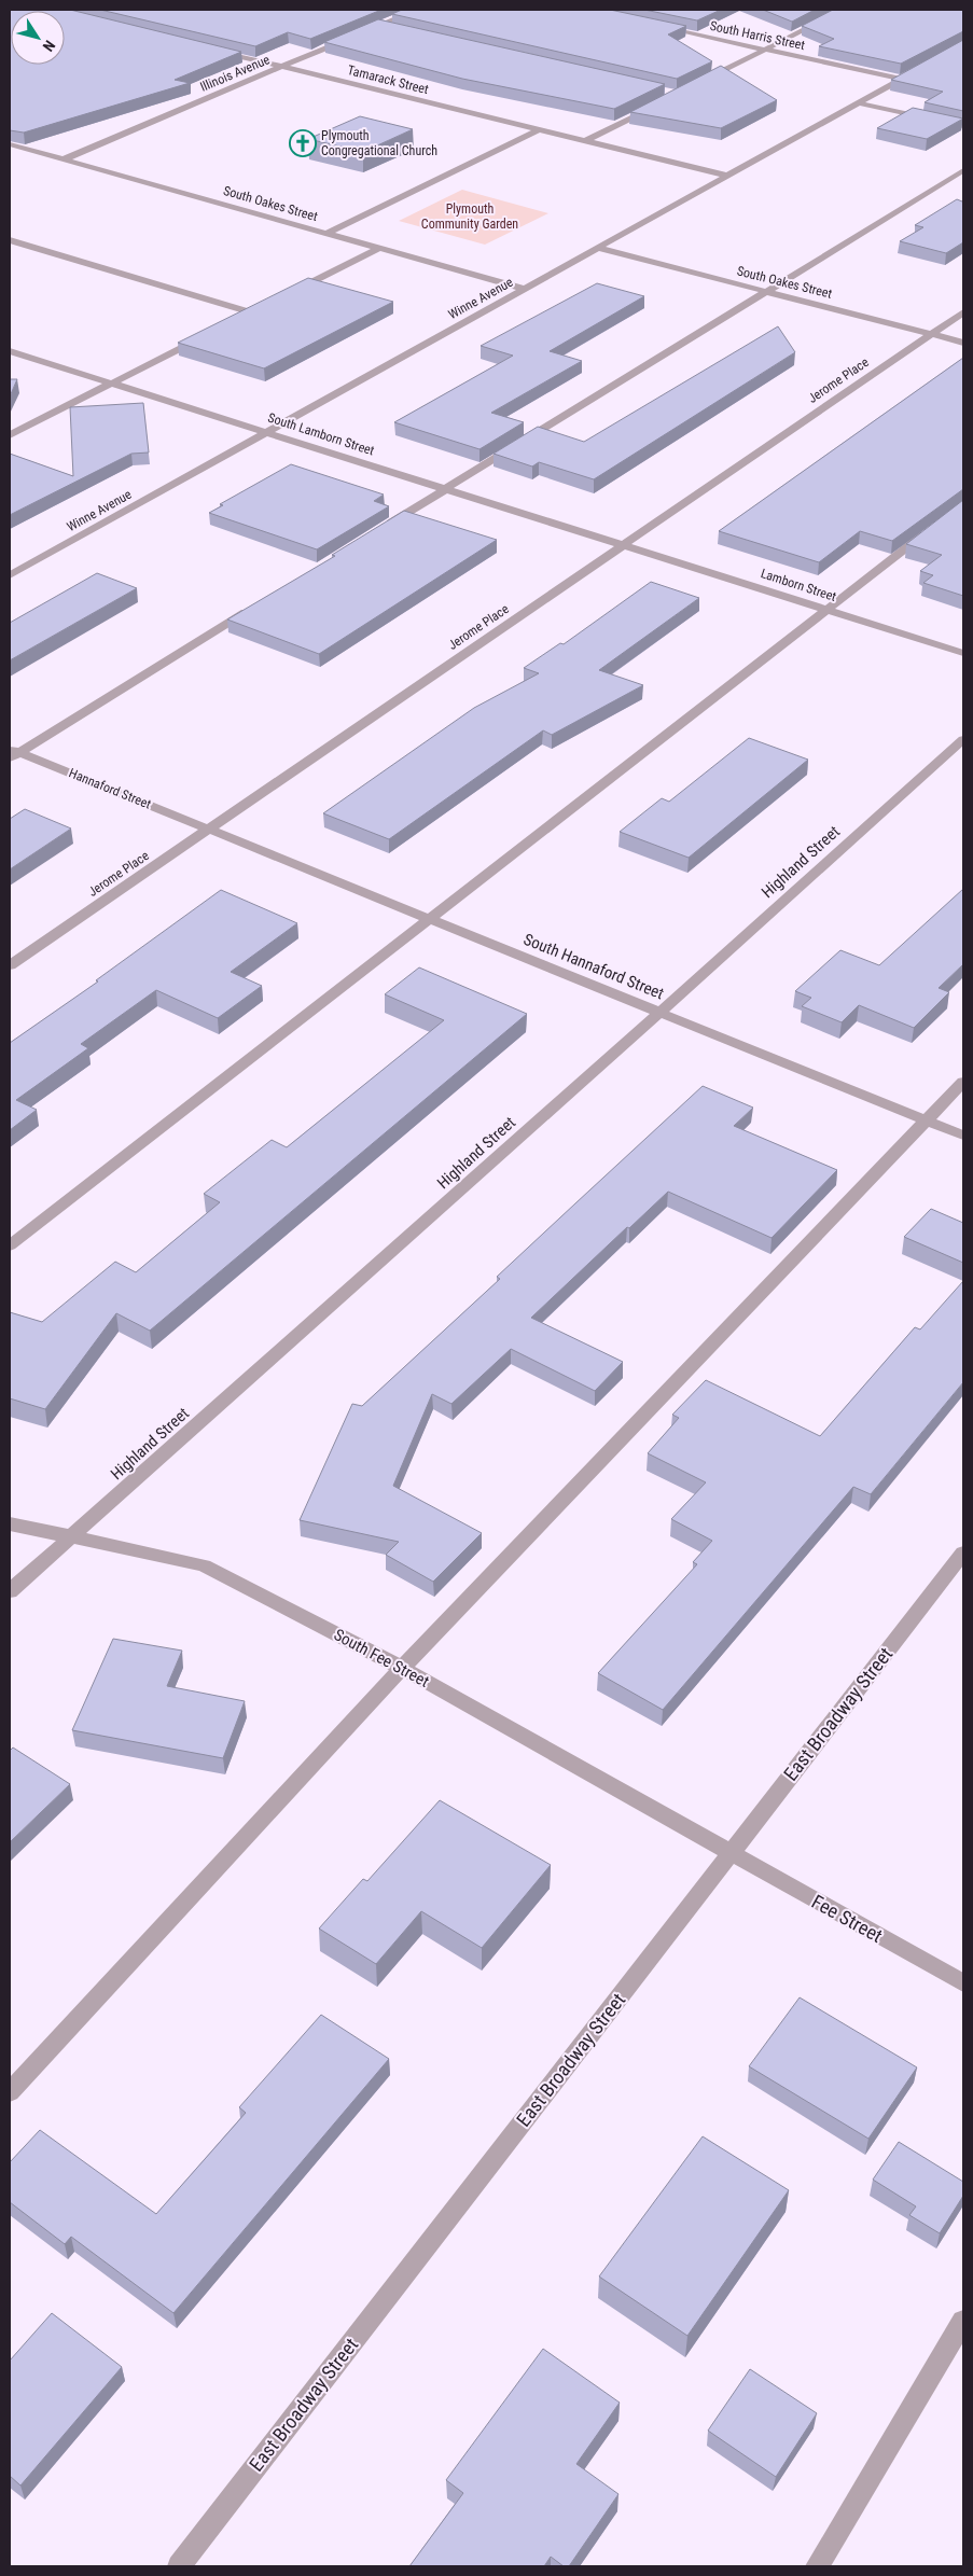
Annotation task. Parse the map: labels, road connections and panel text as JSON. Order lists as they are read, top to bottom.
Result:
{
  "streets": {
    "street": [
      "South Harris Street",
      "Illinois Avenue",
      "Tamarack Street",
      "South Oakes Street",
      "Winne Avenue",
      "Jerome Place",
      "South Lamborn Street",
      "Lamborn Street",
      "Hannaford Street",
      "Highland Street",
      "South Hannaford Street",
      "South Fee Street",
      "East Broadway Street",
      "Fee Street"
    ]
  },
  "crossings": [
    ["South Harris Street", "Winne Avenue"],
    ["Illinois Avenue", "Tamarack Street"],
    ["Illinois Avenue", "South Oakes Street"],
    ["Tamarack Street", "Winne Avenue"],
    ["South Oakes Street", "Winne Avenue"],
    ["South Oakes Street", "Jerome Place"],
    ["Winne Avenue", "South Lamborn Street"],
    ["Jerome Place", "South Lamborn Street"],
    ["Jerome Place", "Lamborn Street"],
    ["Jerome Place", "Hannaford Street"],
    ["Jerome Place", "South Hannaford Street"],
    ["South Lamborn Street", "Lamborn Street"],
    ["Hannaford Street", "South Hannaford Street"],
    ["Highland Street", "South Hannaford Street"],
    ["Highland Street", "South Fee Street"],
    ["South Fee Street", "East Broadway Street"],
    ["South Fee Street", "Fee Street"],
    ["East Broadway Street", "Fee Street"]
  ],
  "parks": ["Plymouth Community Garden"],
  "places": {
    "church": ["Plymouth Congregational Church"]
  },
  "north": "bottom right"
}
